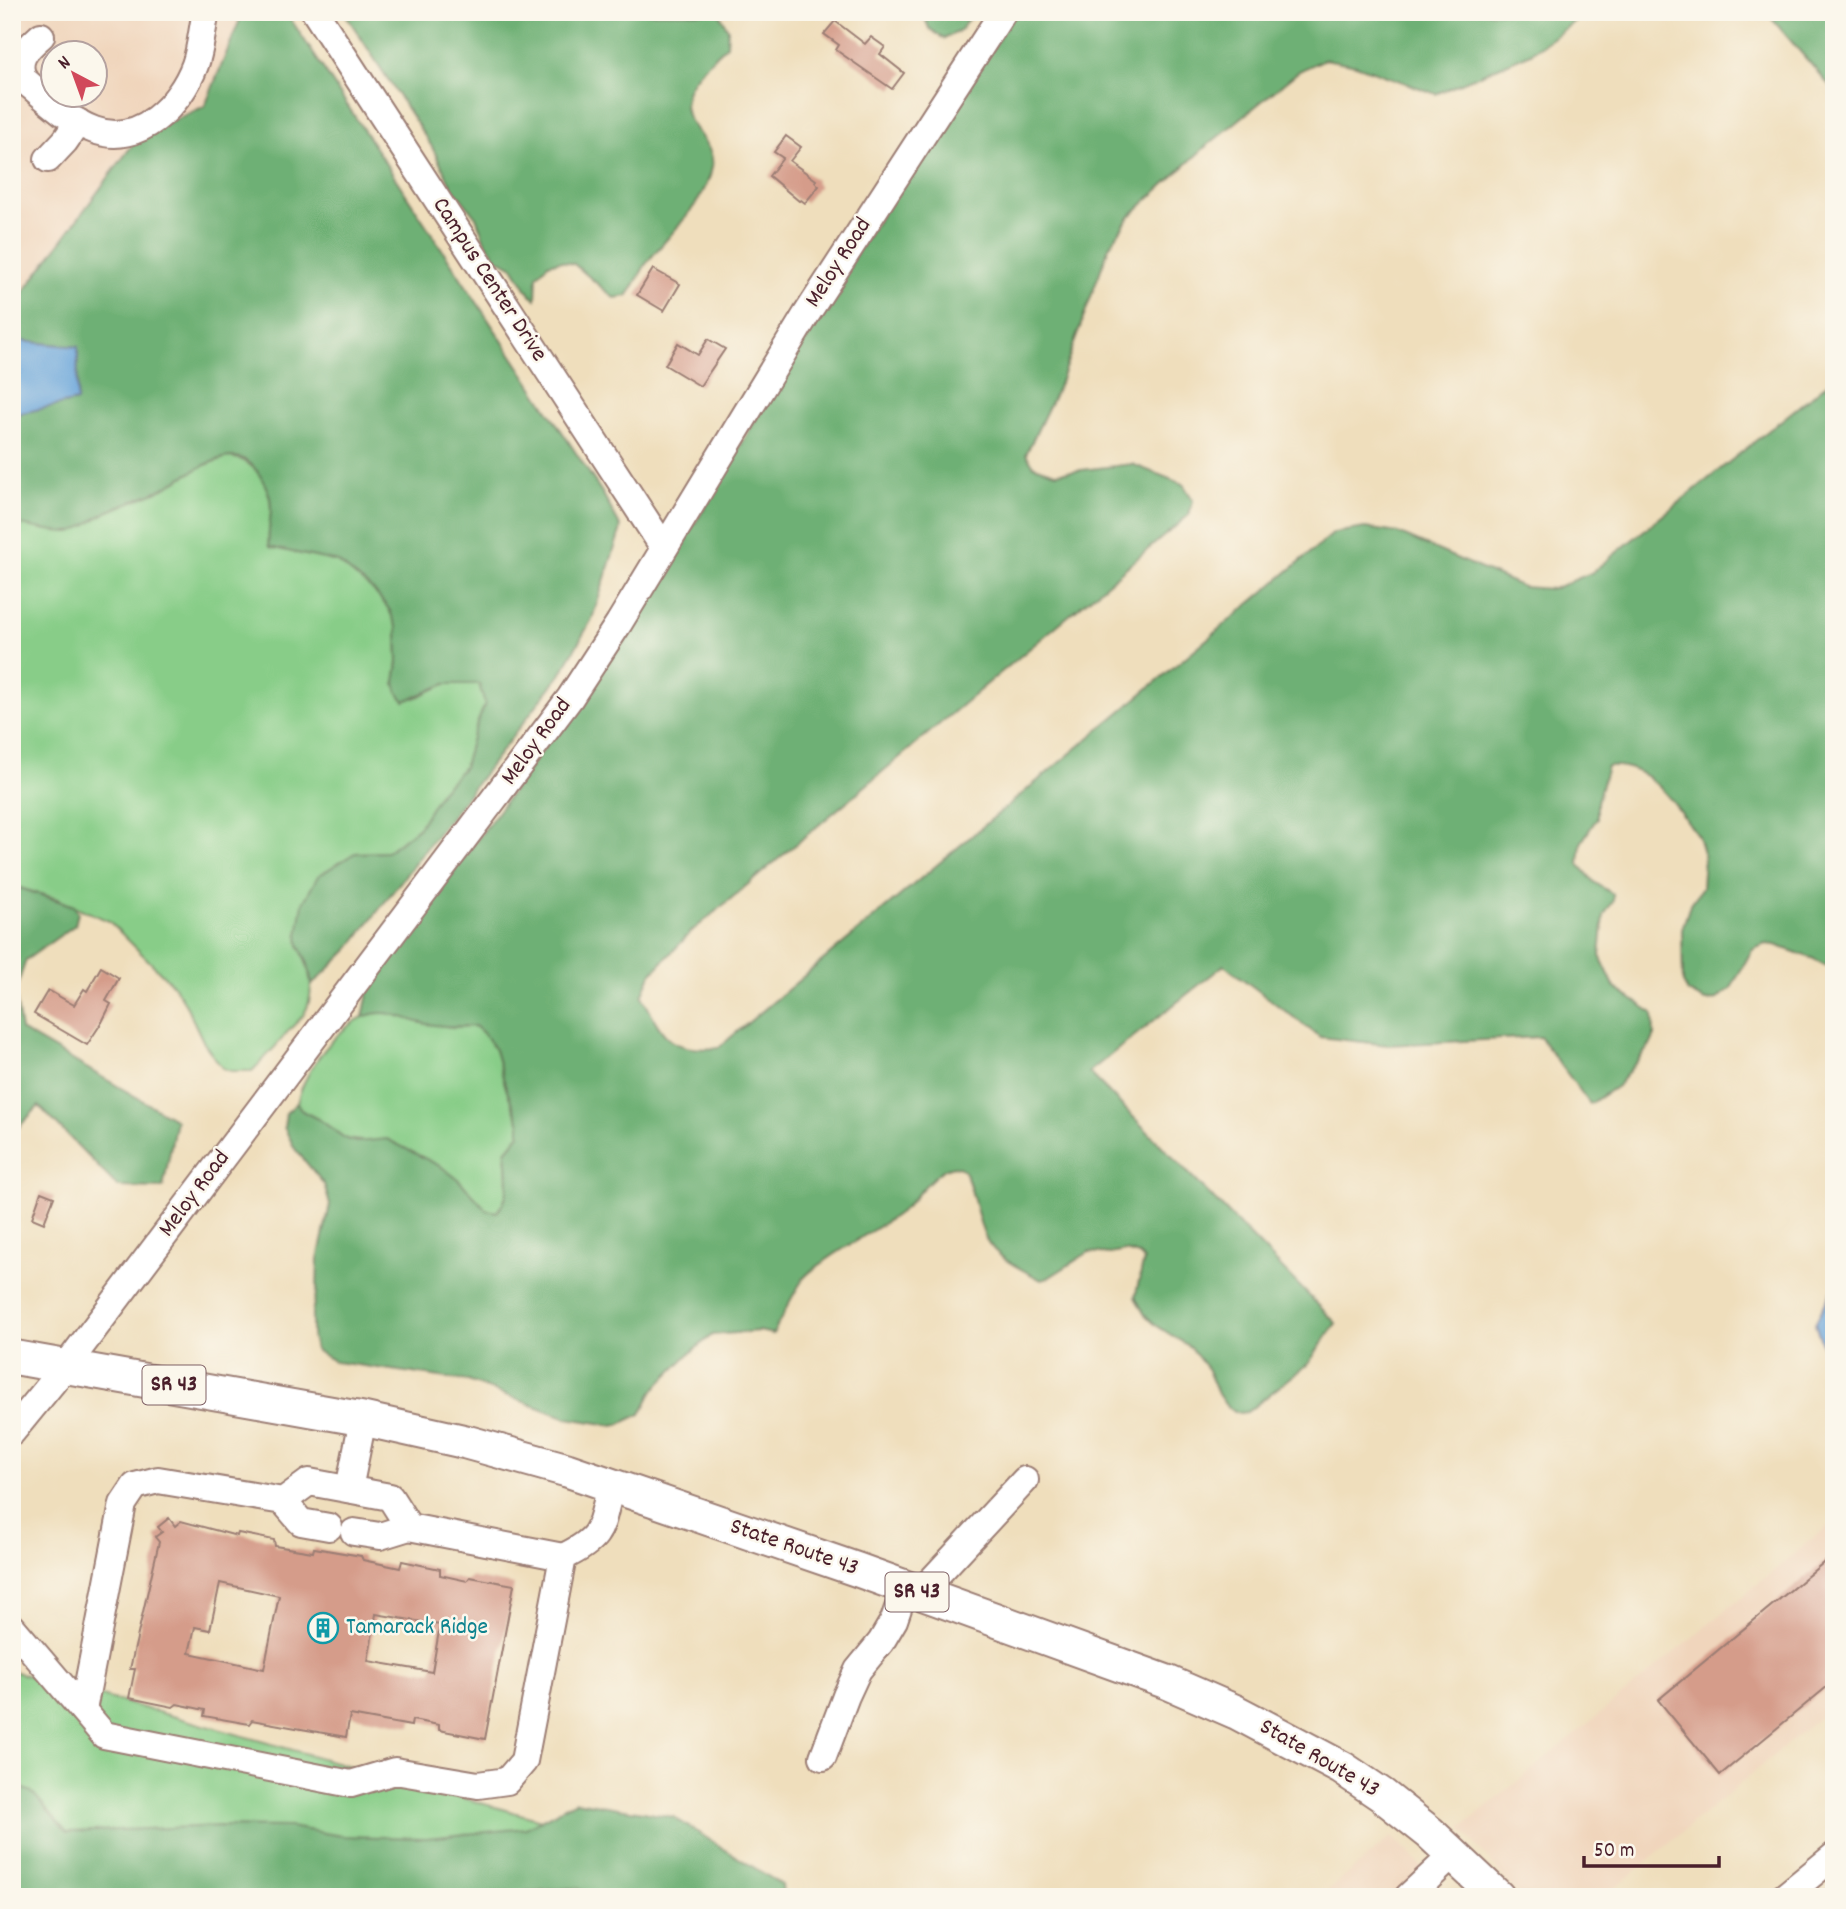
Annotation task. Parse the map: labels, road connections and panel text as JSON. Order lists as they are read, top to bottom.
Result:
{
  "streets": {
    "main road": ["SR 43", "State Route 43"],
    "street": ["Meloy Road", "Campus Center Drive"]
  },
  "crossings": [
    ["Meloy Road", "Campus Center Drive"],
    ["Meloy Road", "SR 43"],
    ["Meloy Road", "State Route 43"],
    ["SR 43", "State Route 43"]
  ],
  "places": {
    "building": ["Tamarack Ridge"]
  },
  "scale_bar": "50 m",
  "north": "top left"
}
